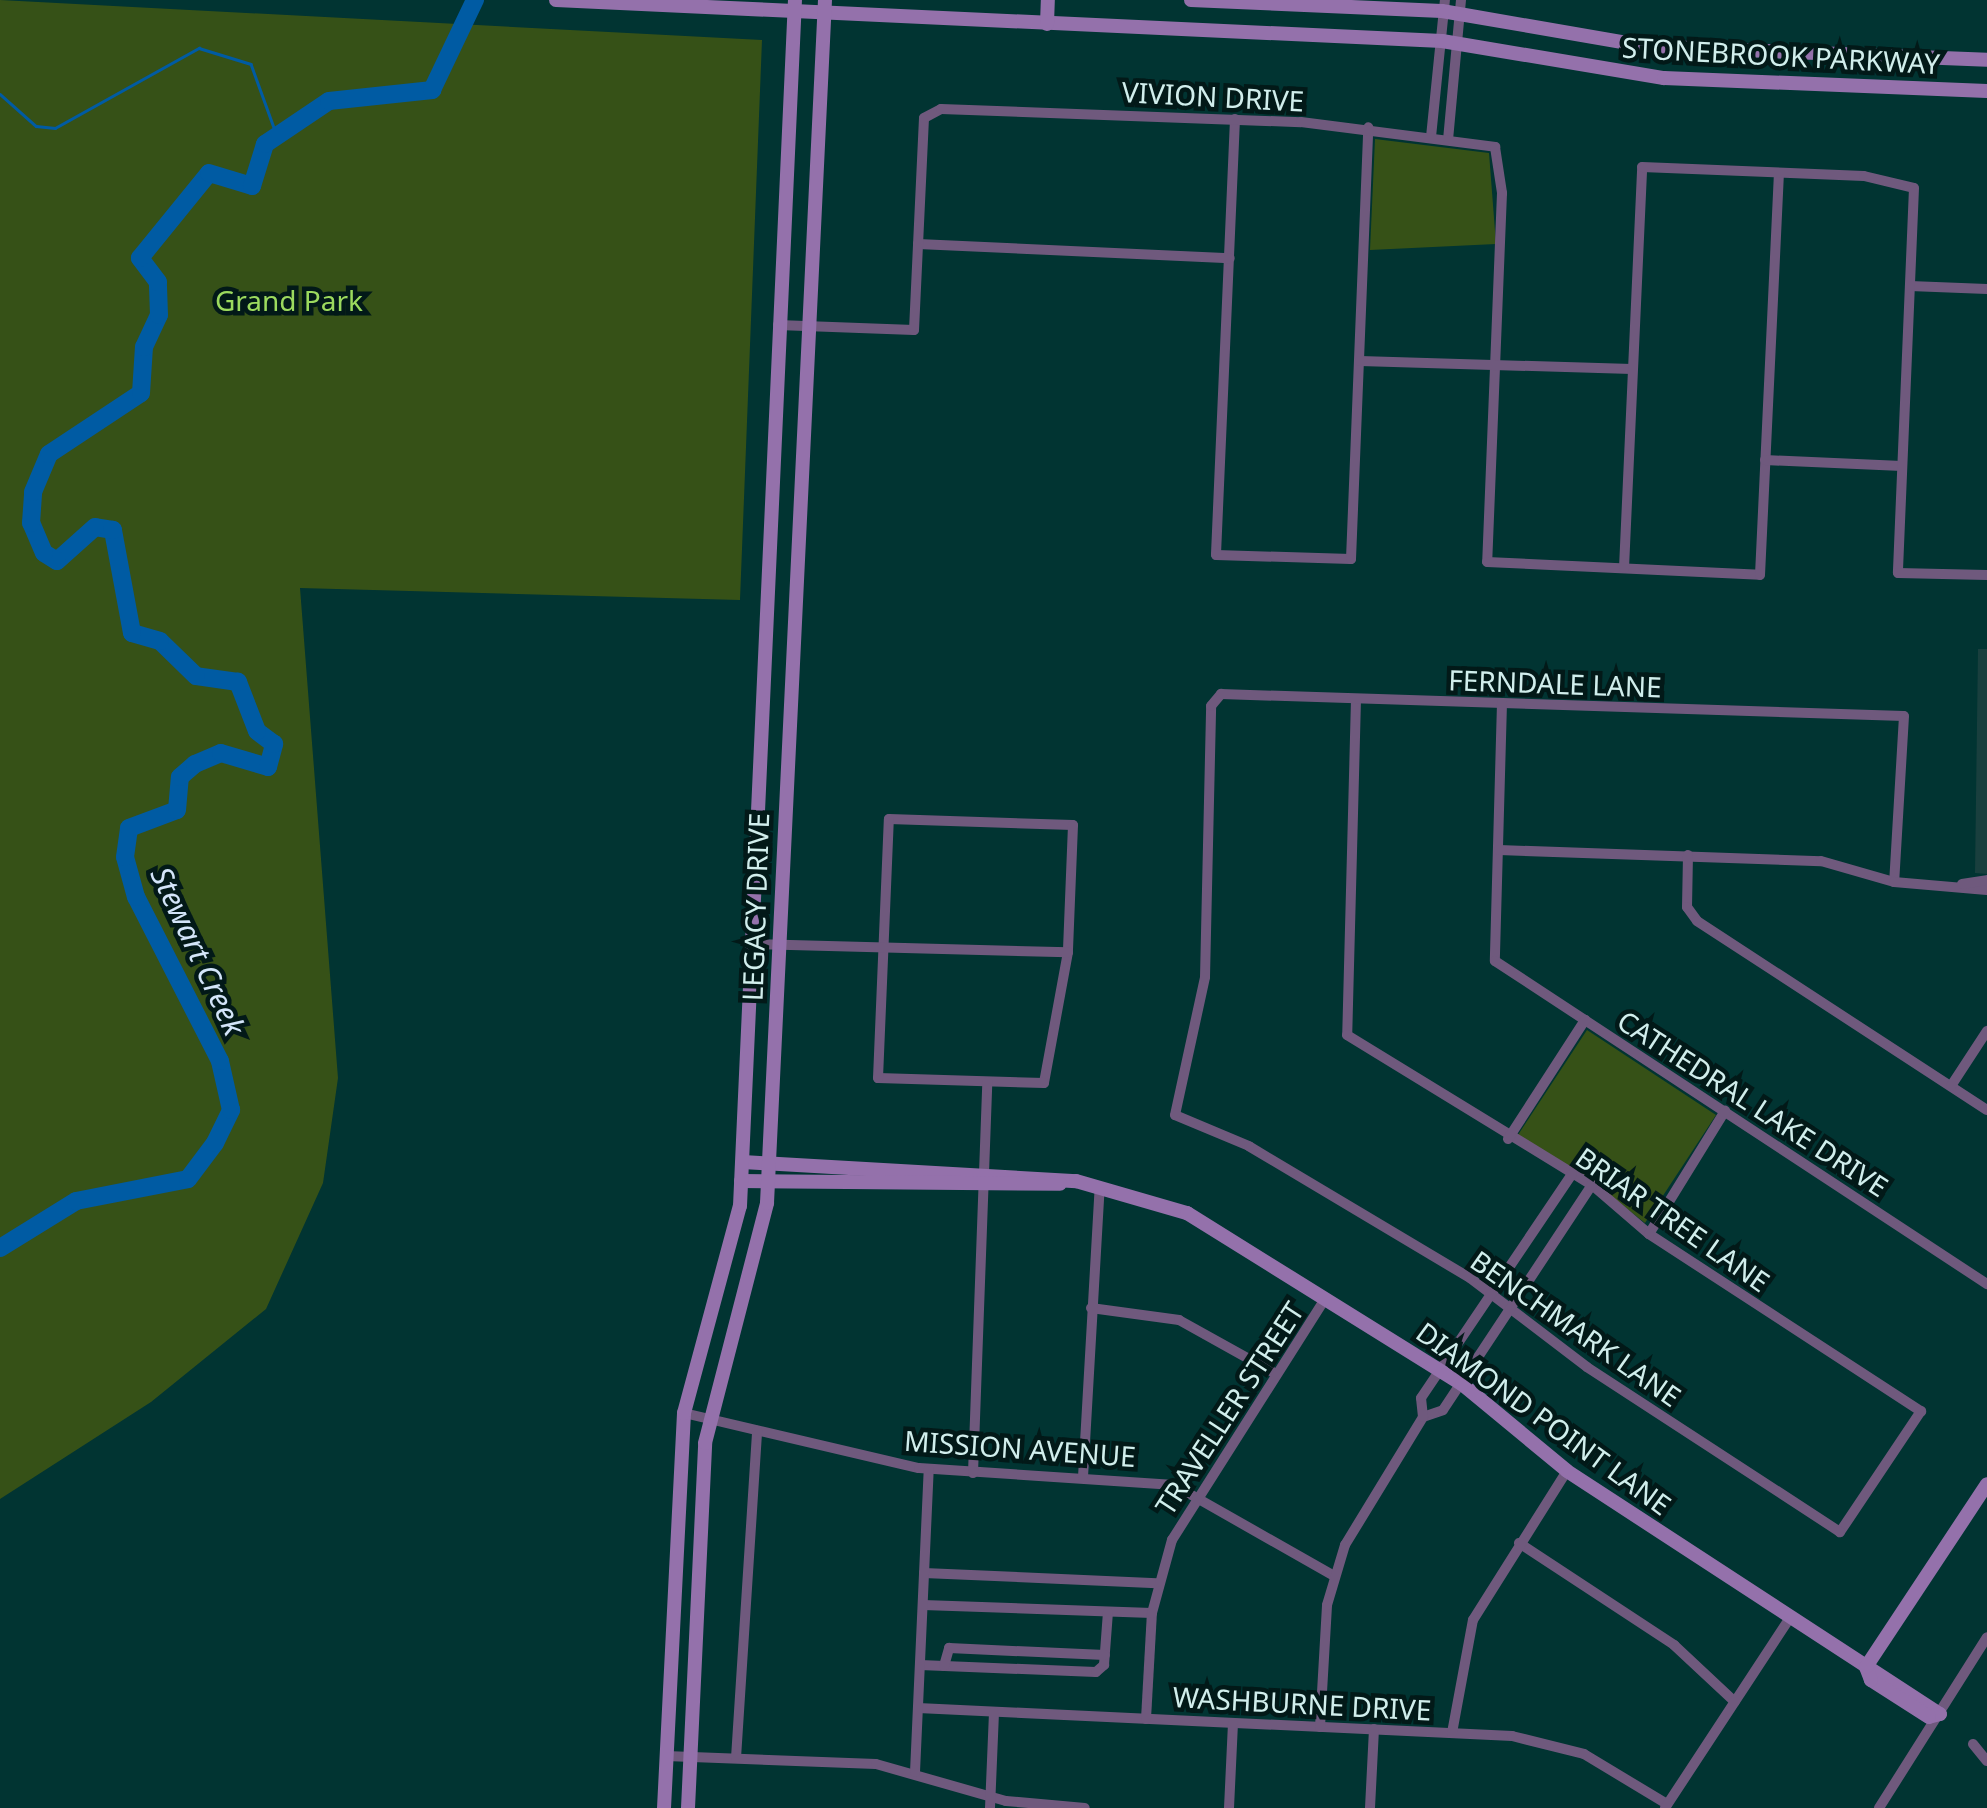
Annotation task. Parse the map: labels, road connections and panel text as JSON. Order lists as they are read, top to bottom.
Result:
{
  "streets": {
    "main road": ["STONEBROOK PARKWAY", "LEGACY DRIVE", "DIAMOND POINT LANE"],
    "street": [
      "VIVION DRIVE",
      "FERNDALE LANE",
      "CATHEDRAL LAKE DRIVE",
      "BRIAR TREE LANE",
      "BENCHMARK LANE",
      "TRAVELLER STREET",
      "MISSION AVENUE",
      "WASHBURNE DRIVE"
    ]
  },
  "crossings": [
    ["STONEBROOK PARKWAY", "LEGACY DRIVE"],
    ["FERNDALE LANE", "BRIAR TREE LANE"],
    ["FERNDALE LANE", "BENCHMARK LANE"],
    ["LEGACY DRIVE", "DIAMOND POINT LANE"],
    ["LEGACY DRIVE", "MISSION AVENUE"],
    ["BRIAR TREE LANE", "BENCHMARK LANE"],
    ["TRAVELLER STREET", "DIAMOND POINT LANE"],
    ["TRAVELLER STREET", "MISSION AVENUE"],
    ["TRAVELLER STREET", "WASHBURNE DRIVE"]
  ],
  "water": ["Stewart Creek"],
  "parks": ["Grand Park"]
}
